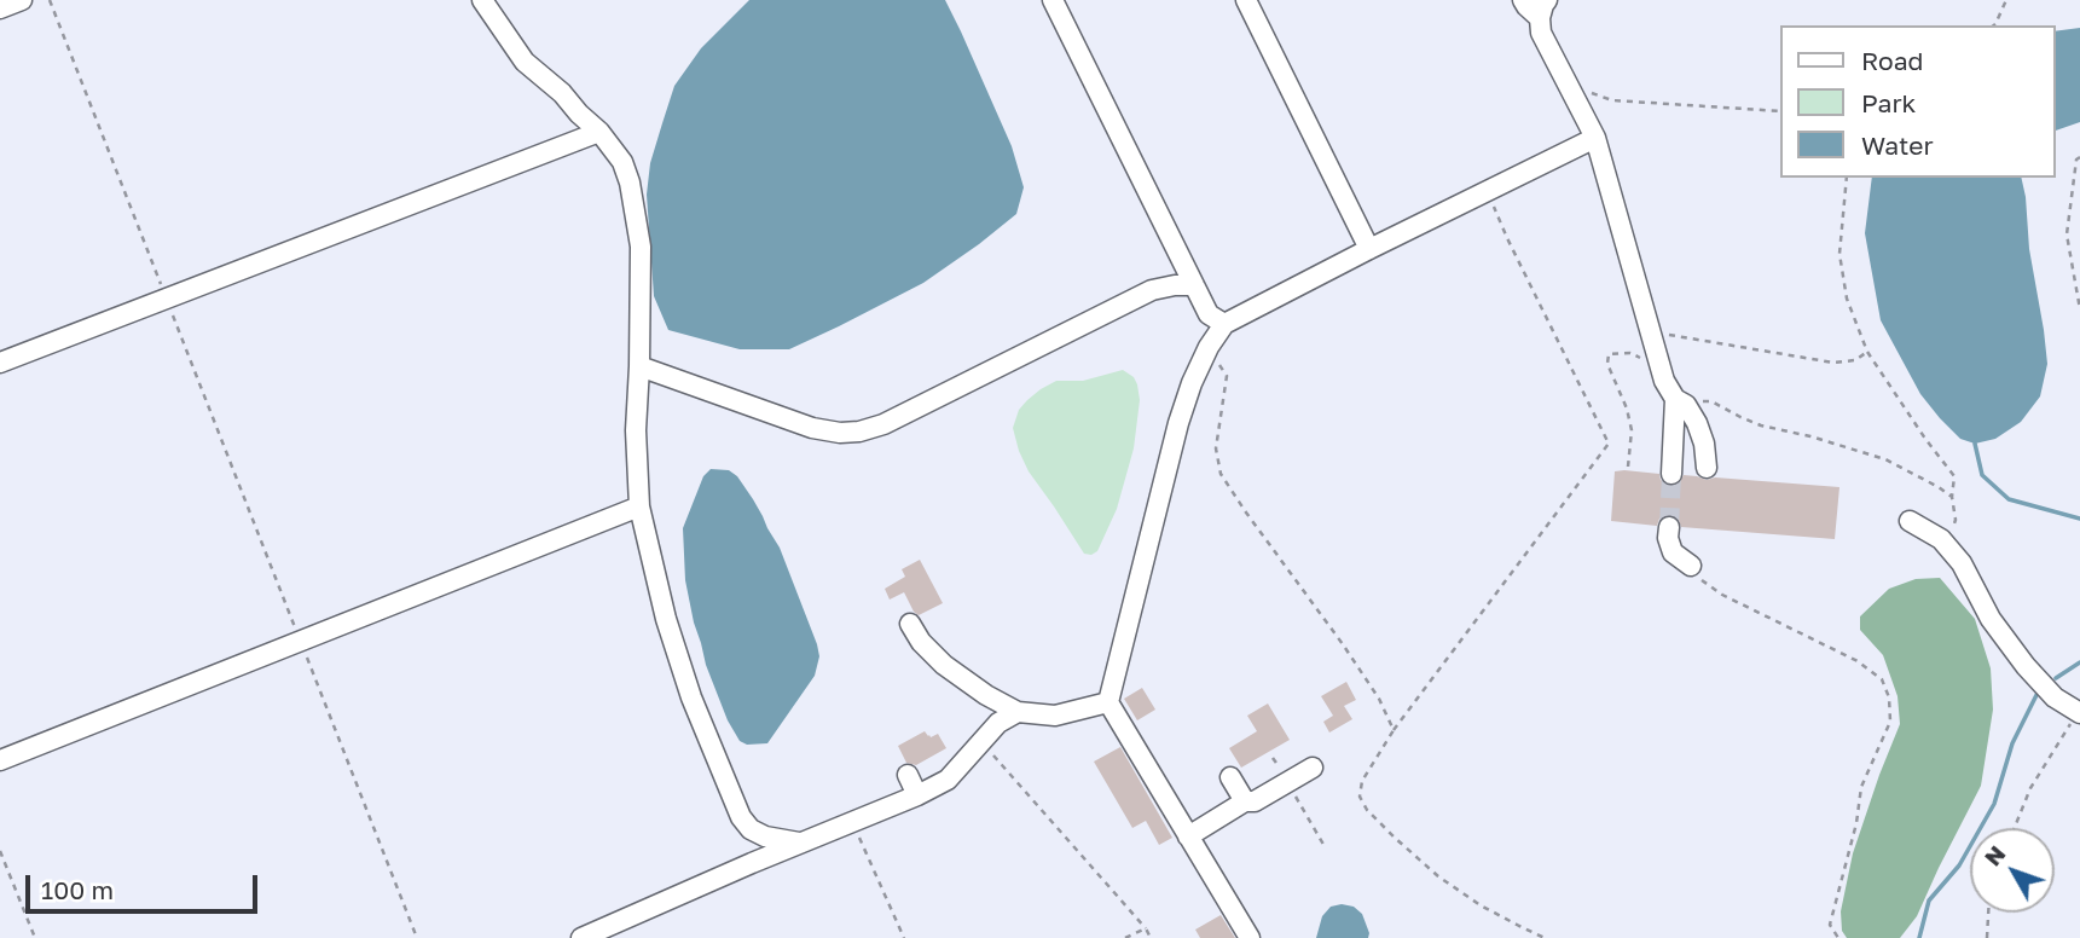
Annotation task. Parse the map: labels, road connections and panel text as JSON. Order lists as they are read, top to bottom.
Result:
{
  "legend": ["Road", "Park", "Water"],
  "scale_bar": "100 m",
  "north": "top left"
}
